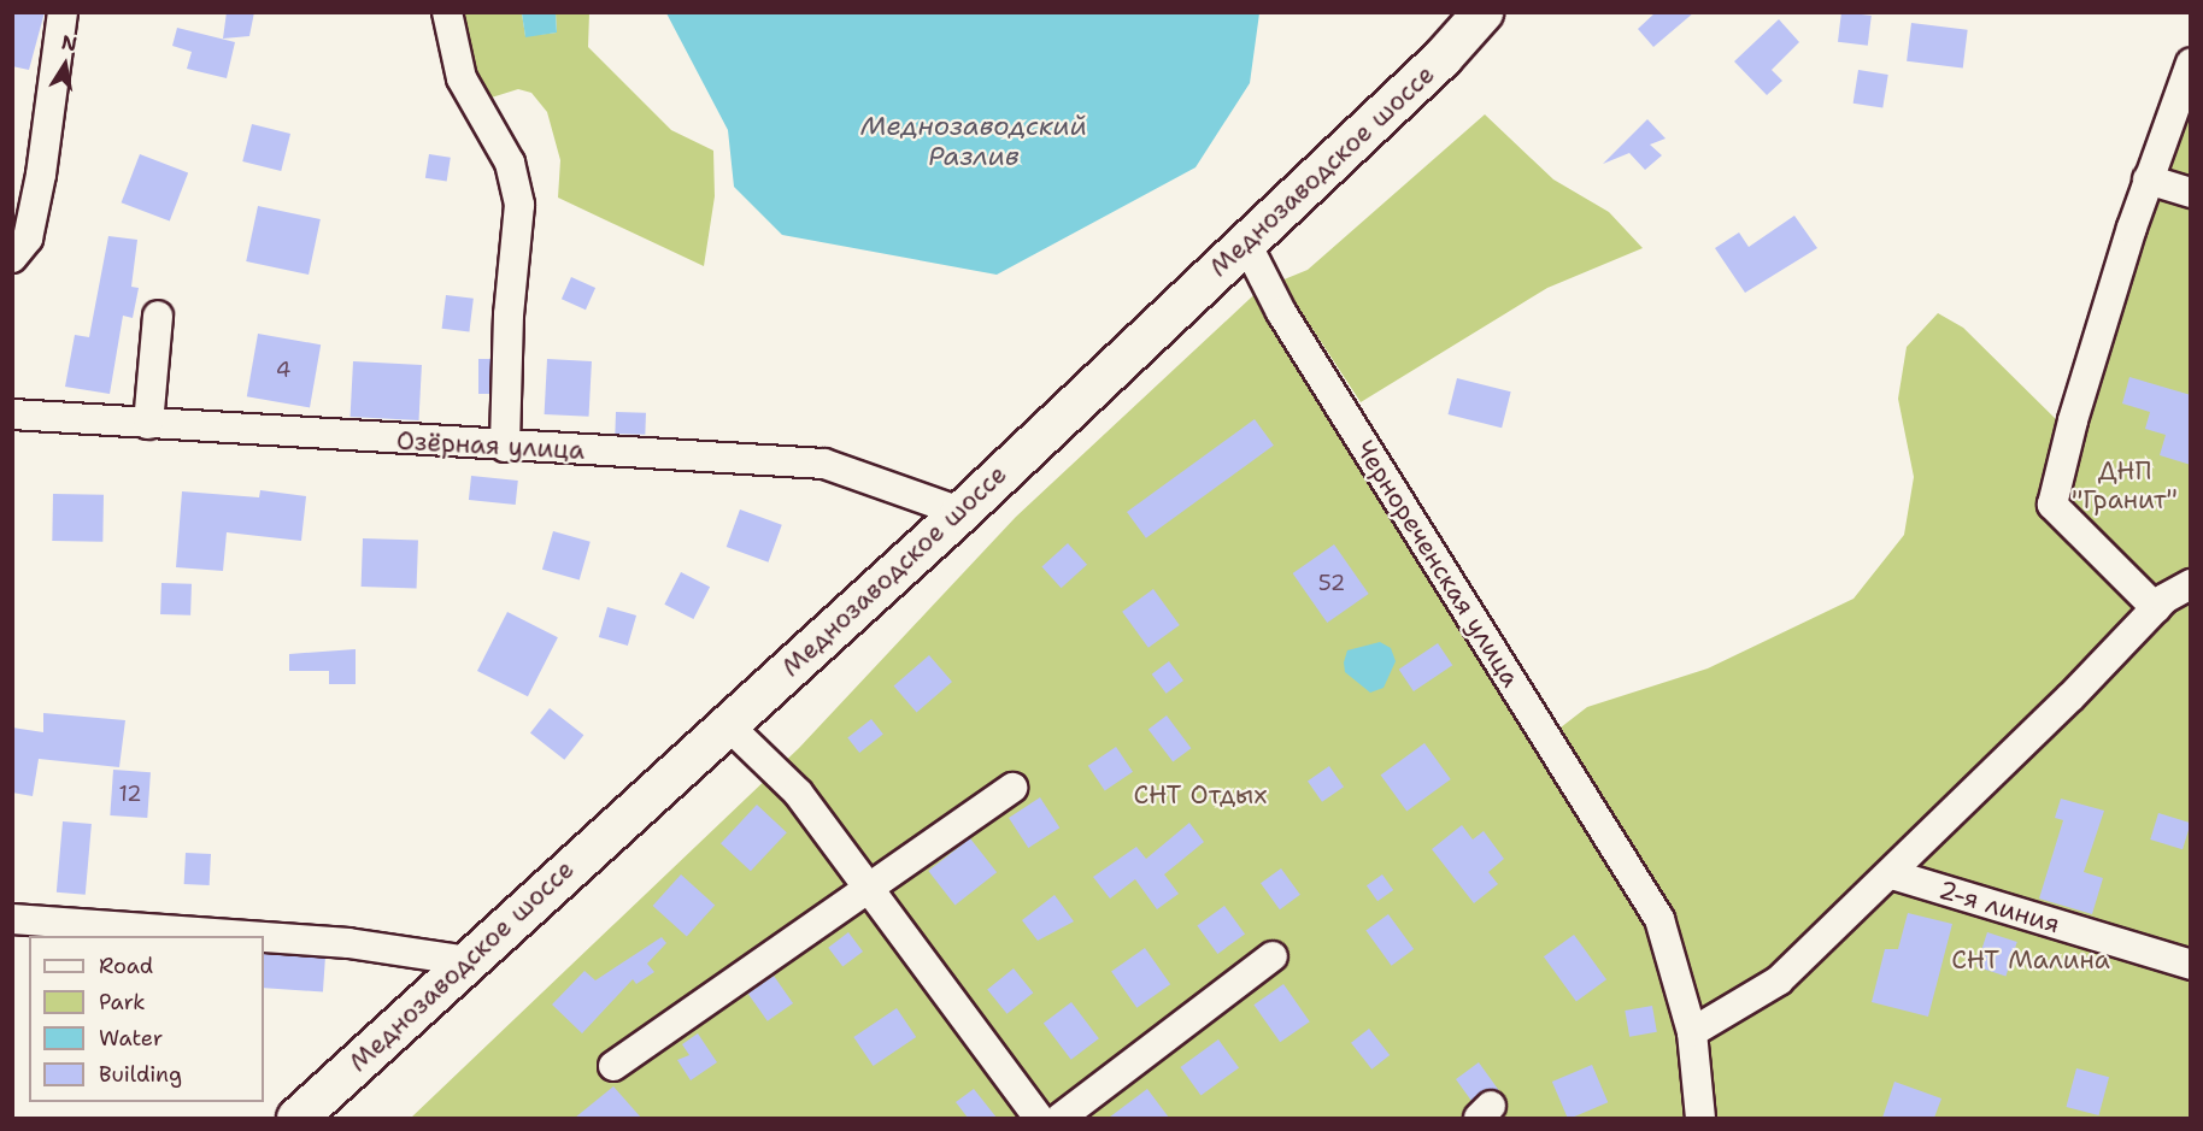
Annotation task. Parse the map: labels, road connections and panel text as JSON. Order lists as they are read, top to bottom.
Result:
{
  "streets": {
    "main road": ["Меднозаводское шоссе"],
    "street": ["Озёрная улица", "Чернореченская улица", "2-я линия"]
  },
  "crossings": [
    ["Меднозаводское шоссе", "Озёрная улица"],
    ["Меднозаводское шоссе", "Чернореченская улица"]
  ],
  "water": ["Меднозаводский Разлив"],
  "parks": ["ДНП \"Гранит\"", "СНТ Отдых", "СНТ Малина"],
  "house_numbers": ["4", "52", "12"],
  "legend": [
    "Road",
    "Park",
    "Water",
    "Building"
  ],
  "north": "top"
}
